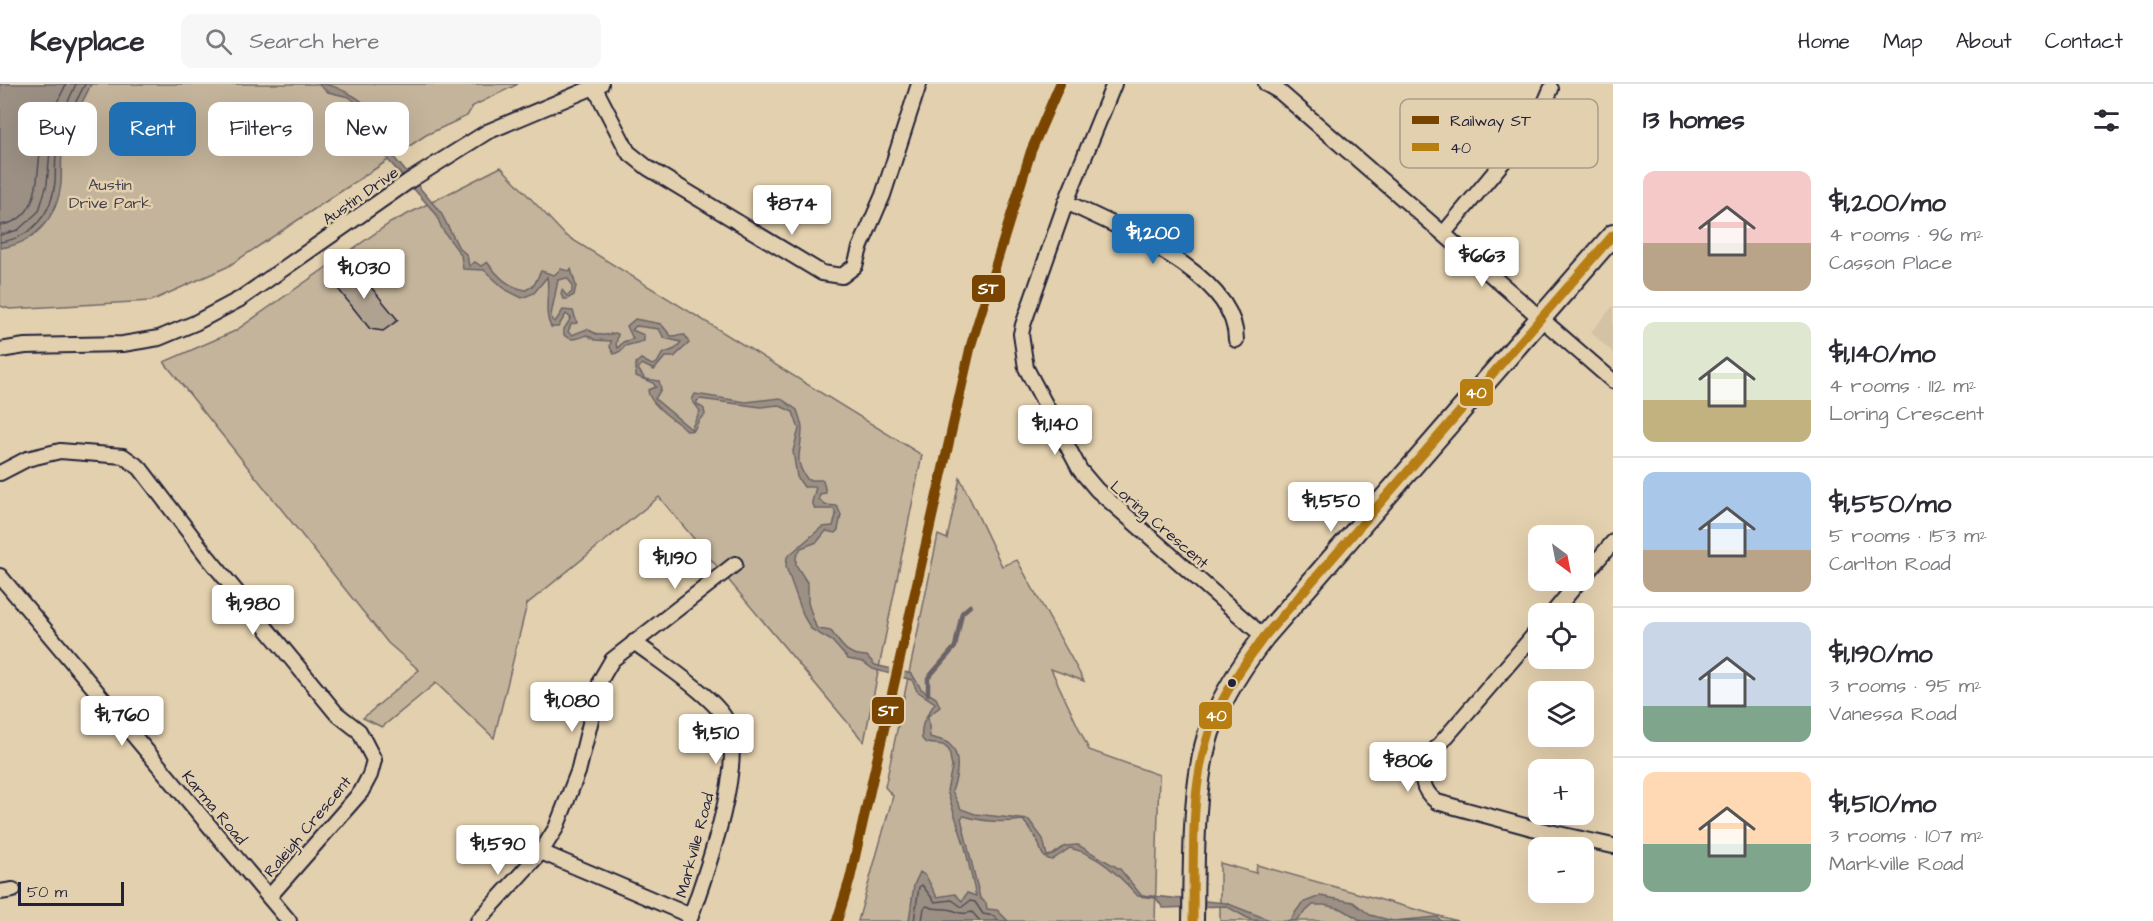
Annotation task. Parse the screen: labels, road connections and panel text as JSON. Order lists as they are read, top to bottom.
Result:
{
  "streets": {
    "street": [
      "Austin Drive",
      "Loring Crescent",
      "Karma Road",
      "Raleigh Crescent",
      "Markville Road"
    ]
  },
  "crossings": [
    ["Karma Road", "Raleigh Crescent"]
  ],
  "parks": ["Austin Drive Park"],
  "lines": ["rail line ST", "transit line 40"],
  "legend": ["Railway ST", "40"],
  "scale_bar": "50 m",
  "north": "bottom right",
  "page": {
    "header": "Keyplace",
    "search": "Search here",
    "nav": [
      "Home",
      "Map",
      "About",
      "Contact"
    ],
    "heading": "13 homes",
    "chip": [
      "Buy",
      "Rent",
      "Filters",
      "New"
    ],
    "list": [
      {
        "name": "$1,200/mo",
        "note": "4 rooms · 96 m² · Casson Place"
      },
      {
        "name": "$1,140/mo",
        "note": "4 rooms · 112 m² · Loring Crescent"
      },
      {
        "name": "$1,550/mo",
        "note": "5 rooms · 153 m² · Carlton Road"
      },
      {
        "name": "$1,190/mo",
        "note": "3 rooms · 95 m² · Vanessa Road"
      },
      {
        "name": "$1,510/mo",
        "note": "3 rooms · 107 m² · Markville Road"
      }
    ],
    "price": [
      "$874",
      "$1,200",
      "$663",
      "$1,030",
      "$1,140",
      "$1,550",
      "$1,190",
      "$1,980",
      "$1,080",
      "$1,760",
      "$1,510",
      "$806",
      "$1,590"
    ],
    "map_buttons": ["+", "−"],
    "scale": "50 m"
  }
}
